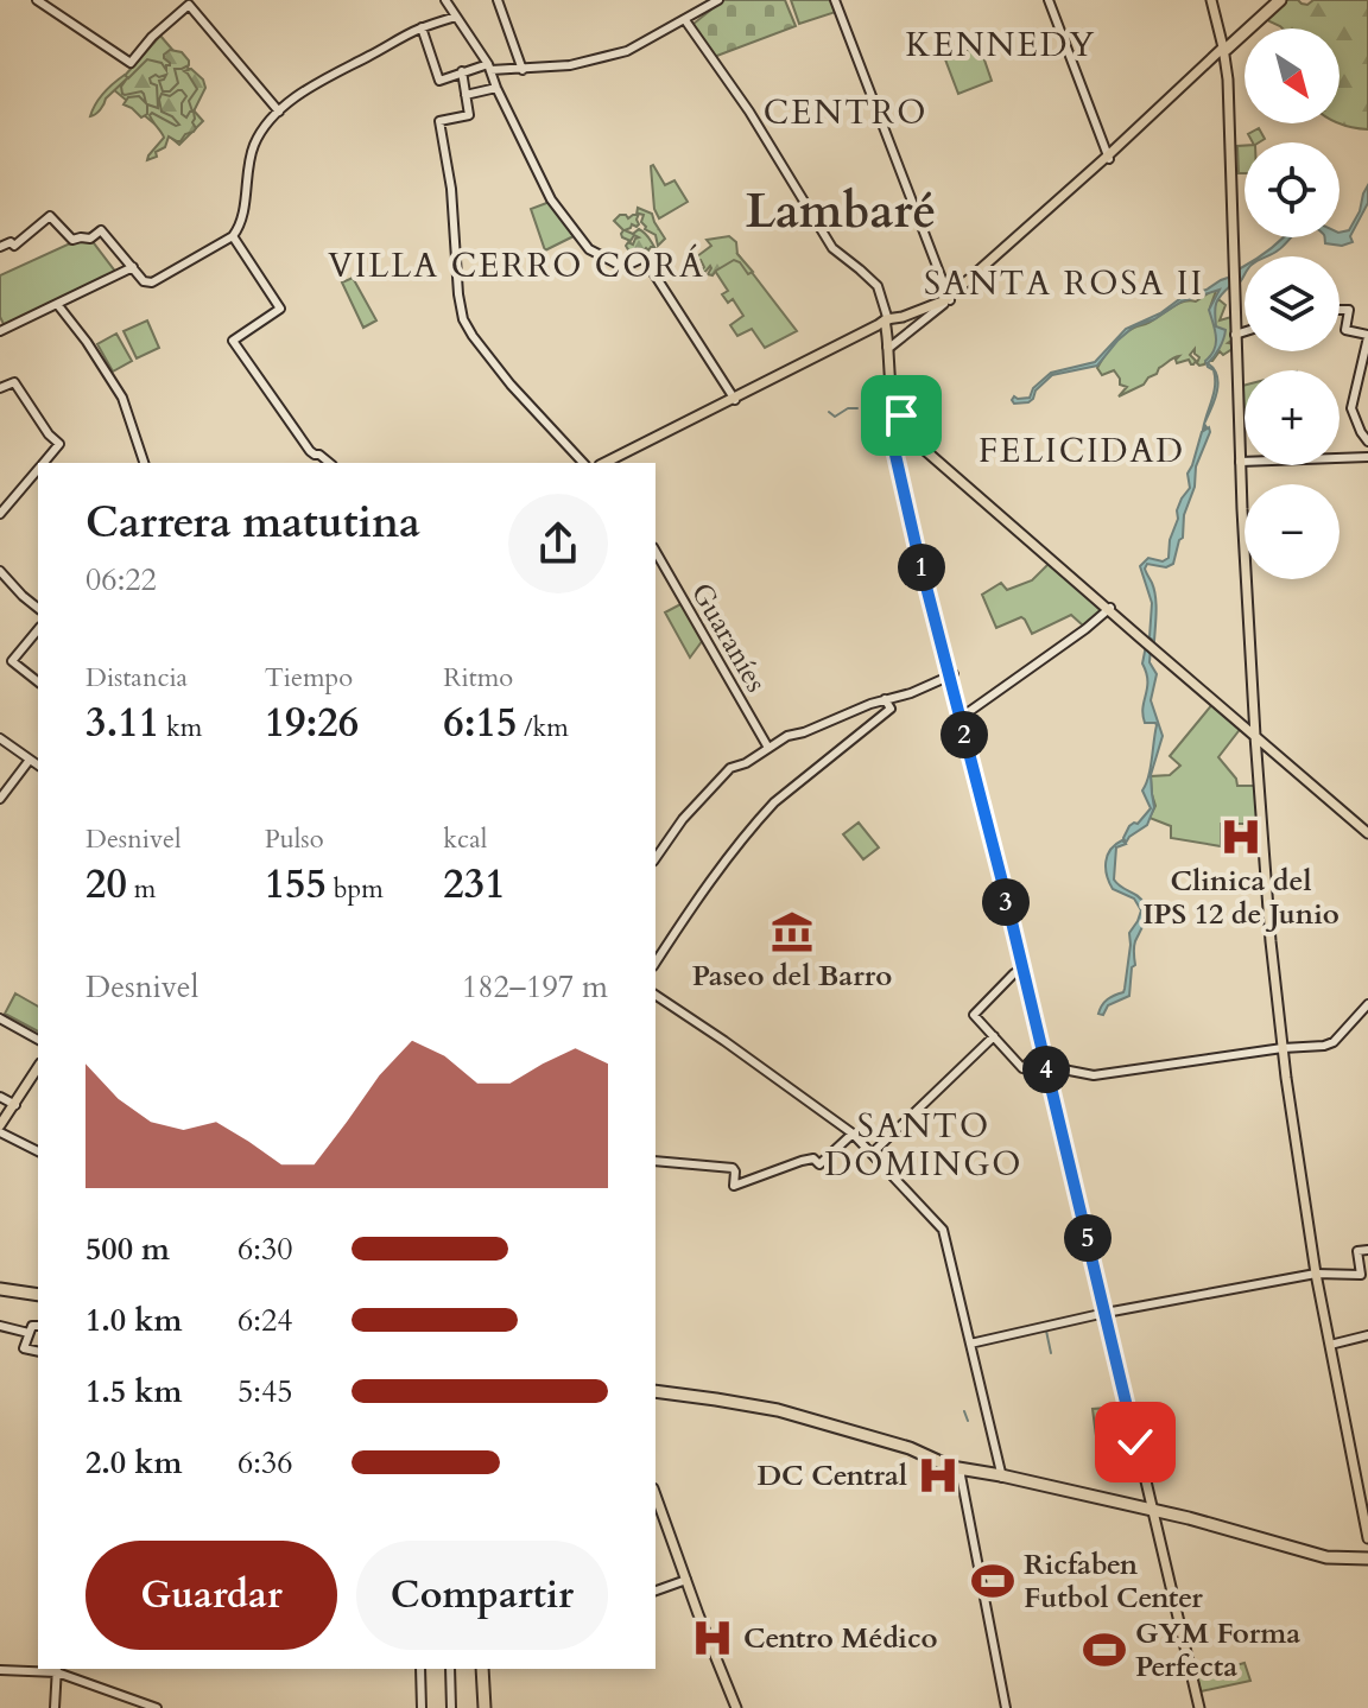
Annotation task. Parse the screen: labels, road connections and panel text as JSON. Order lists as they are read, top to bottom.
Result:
{
  "streets": {
    "street": ["Guaraníes"]
  },
  "districts": [
    "KENNEDY",
    "CENTRO",
    "Lambaré",
    "VILLA CERRO CORÁ",
    "SANTA ROSA II",
    "FELICIDAD",
    "SANTO DOMINGO"
  ],
  "places": {
    "hospital": ["Clinica del IPS 12 de Junio", "DC Central", "Centro Médico"],
    "museum": ["Paseo del Barro"],
    "sports": ["Ricfaben Futbol Center", "GYM Forma Perfecta"]
  },
  "north": "bottom right",
  "page": {
    "map_buttons": ["+", "−"],
    "heading": ["Carrera matutina", "06:22"],
    "pins": [
      "1",
      "2",
      "3",
      "4",
      "5"
    ],
    "stats": [
      ["Distancia", "3.11 km"],
      ["Tiempo", "19:26"],
      ["Ritmo", "6:15 /km"],
      ["Desnivel", "20 m"],
      ["Pulso", "155 bpm"],
      ["kcal", "231"]
    ],
    "chart": ["Desnivel", "182–197 m"],
    "list": [
      {
        "name": "500 m",
        "note": "6:30"
      },
      {
        "name": "1.0 km",
        "note": "6:24"
      },
      {
        "name": "1.5 km",
        "note": "5:45"
      },
      {
        "name": "2.0 km",
        "note": "6:36"
      }
    ],
    "buttons": ["Guardar", "Compartir"]
  }
}
